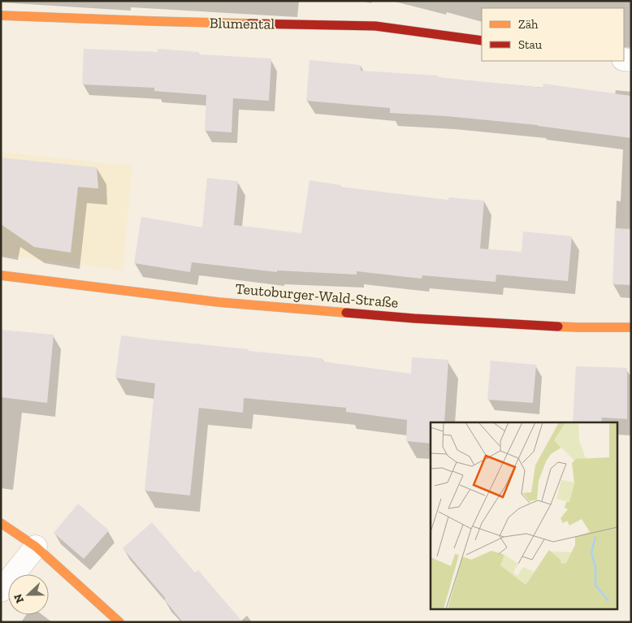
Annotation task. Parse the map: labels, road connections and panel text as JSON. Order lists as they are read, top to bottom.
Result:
{
  "streets": {
    "street": ["Blumental", "Teutoburger-Wald-Straße"]
  },
  "legend": ["Zäh", "Stau"],
  "north": "left"
}
